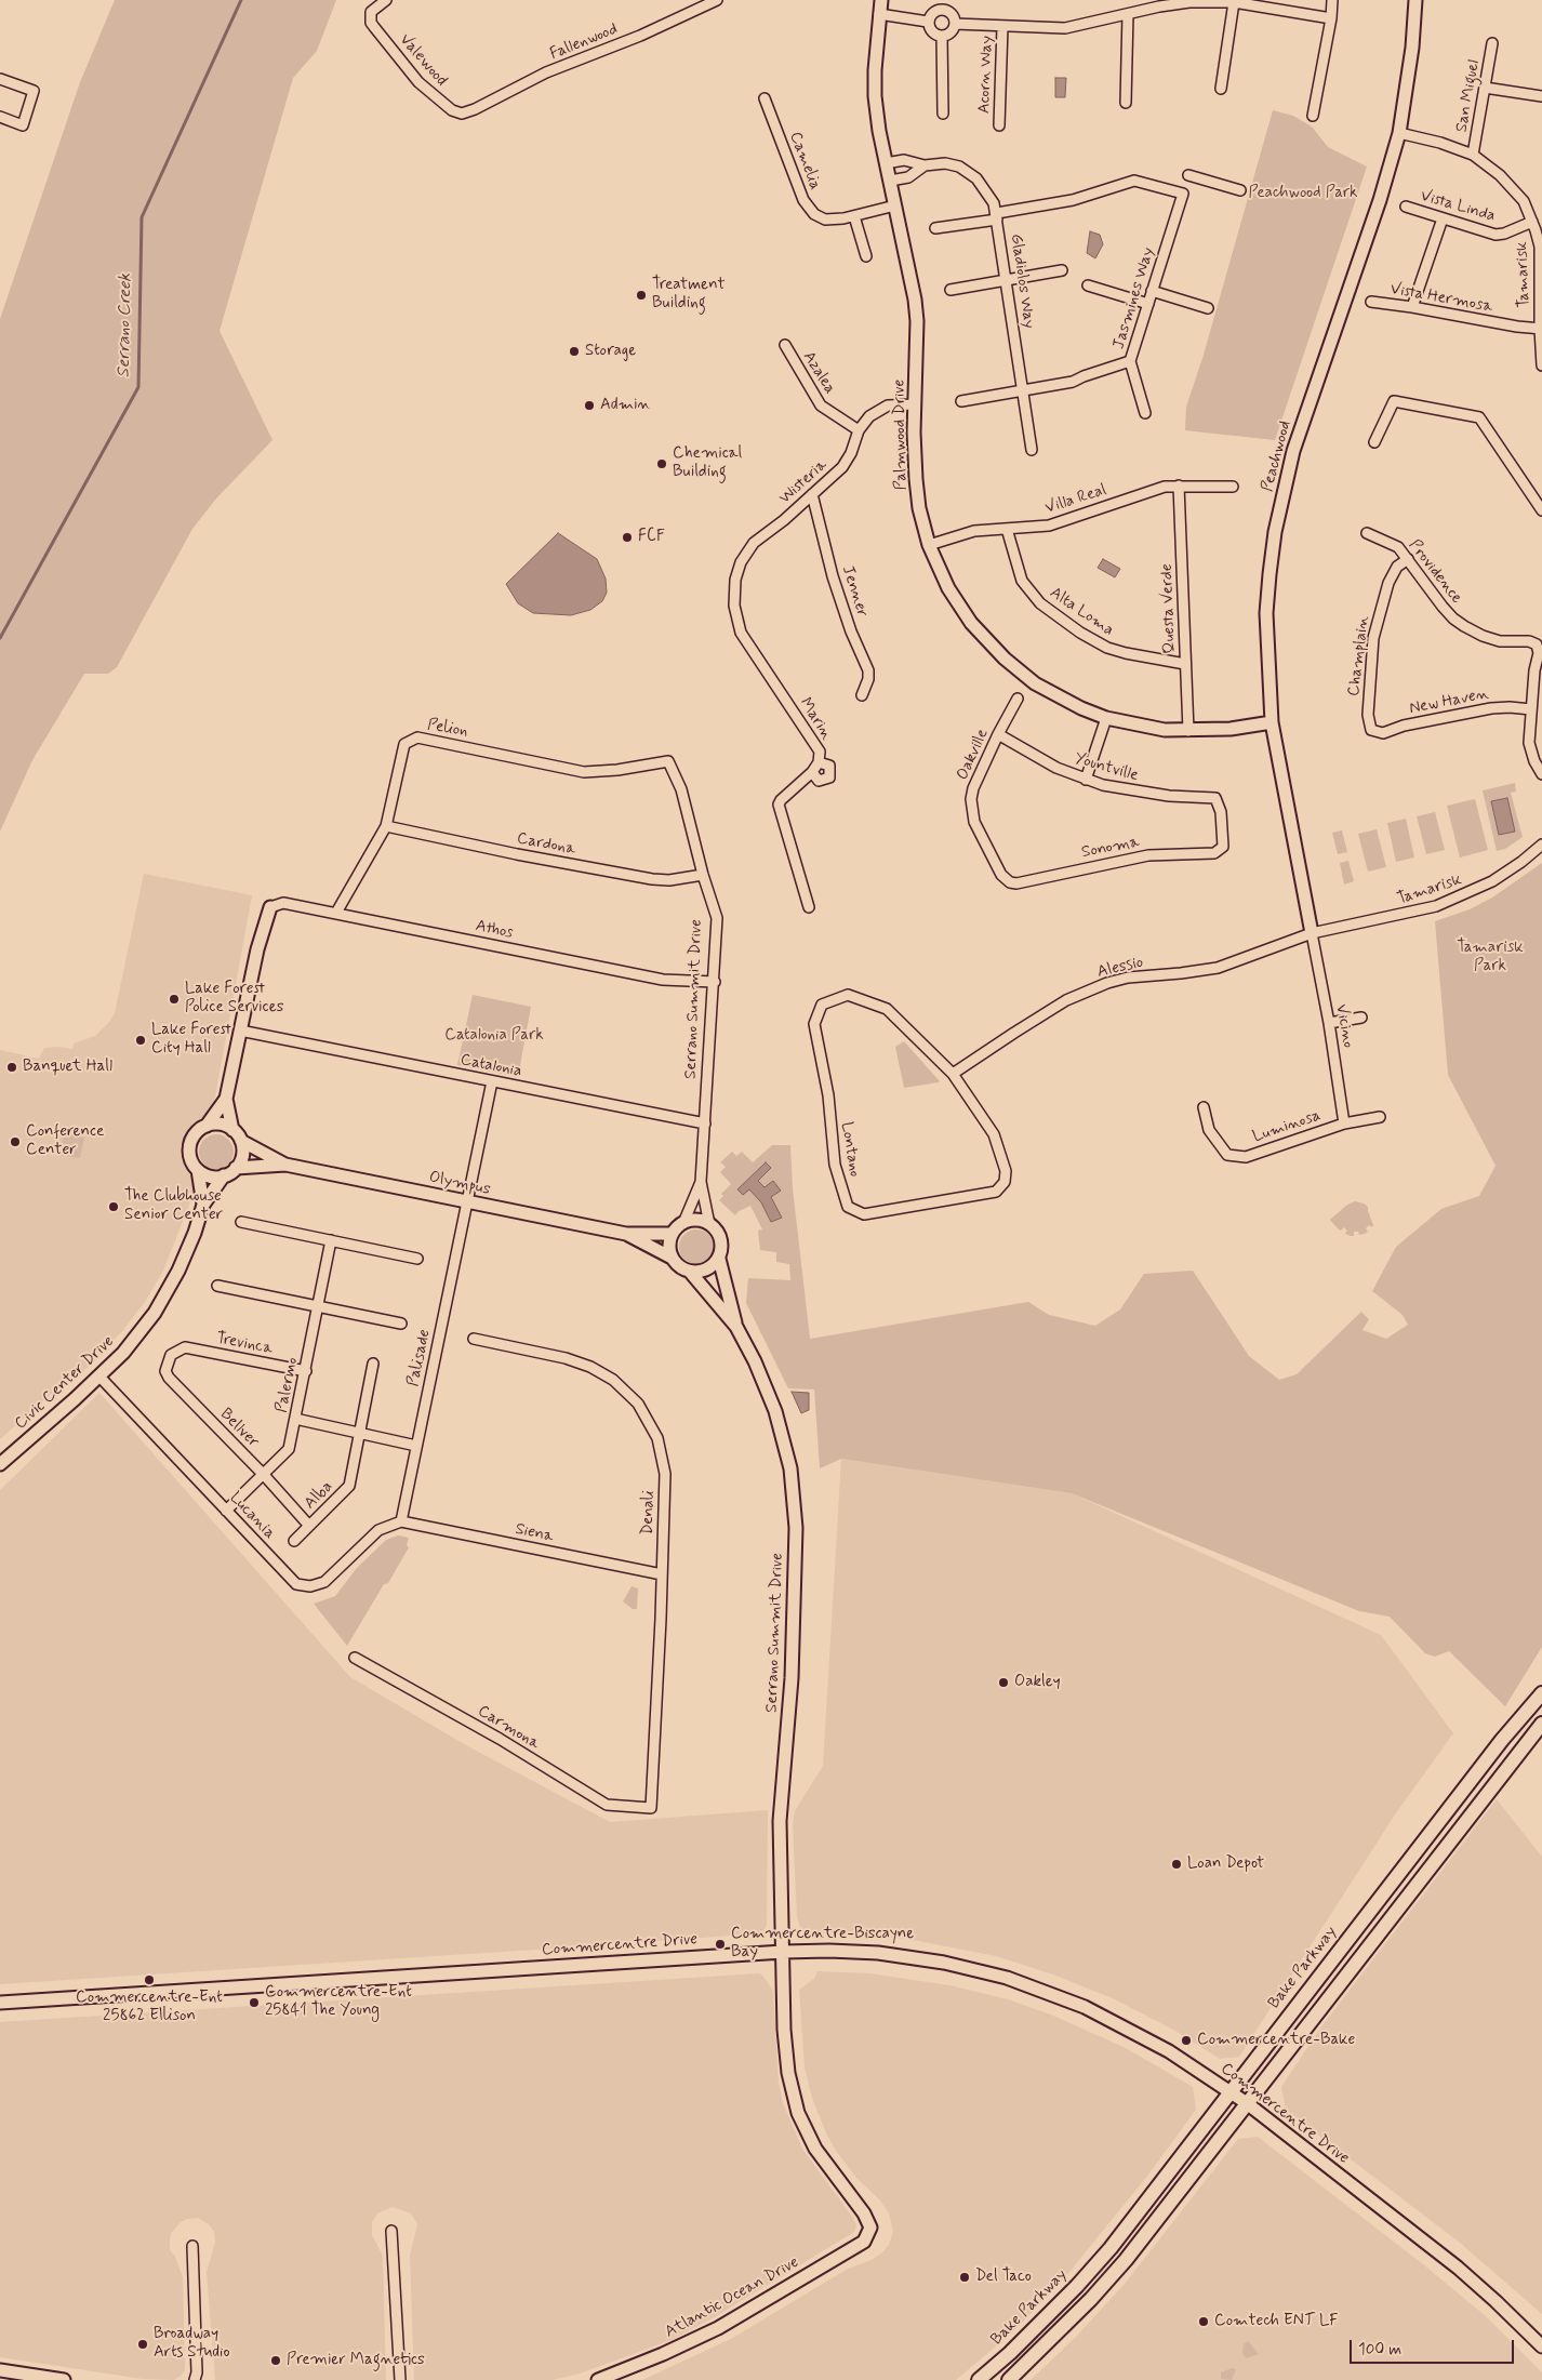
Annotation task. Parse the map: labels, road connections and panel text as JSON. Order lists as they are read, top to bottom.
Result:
{
  "streets": {
    "main road": ["Bake Parkway"],
    "street": [
      "Fallenwood",
      "Valewood",
      "Acorn Way",
      "San Miguel",
      "Camelia",
      "Vista Linda",
      "Tamarisk",
      "Gladiolos Way",
      "Jasmines Way",
      "Vista Hermosa",
      "Azalea",
      "Palmwood Drive",
      "Peachwood",
      "Wisteria",
      "Villa Real",
      "Providence",
      "Jenner",
      "Questa Verde",
      "Alta Loma",
      "Champlain",
      "New Haven",
      "Marin",
      "Pelion",
      "Oakville",
      "Yountville",
      "Cardona",
      "Sonoma",
      "Athos",
      "Alessio",
      "Serrano Summit Drive",
      "Vicino",
      "Catalonia",
      "Luminosa",
      "Lontano",
      "Olympus",
      "Trevinca",
      "Palisade",
      "Civic Center Drive",
      "Palermo",
      "Bellver",
      "Alba",
      "Denali",
      "Lucania",
      "Siena",
      "Carmona",
      "Commercentre Drive",
      "Atlantic Ocean Drive"
    ]
  },
  "crossings": [
    ["Fallenwood", "Valewood"],
    ["San Miguel", "Tamarisk"],
    ["Camelia", "Palmwood Drive"],
    ["Vista Linda", "Tamarisk"],
    ["Tamarisk", "Vista Hermosa"],
    ["Tamarisk", "Peachwood"],
    ["Tamarisk", "Alessio"],
    ["Tamarisk", "Vicino"],
    ["Gladiolos Way", "Jasmines Way"],
    ["Gladiolos Way", "Palmwood Drive"],
    ["Azalea", "Wisteria"],
    ["Palmwood Drive", "Peachwood"],
    ["Palmwood Drive", "Wisteria"],
    ["Palmwood Drive", "Villa Real"],
    ["Palmwood Drive", "Questa Verde"],
    ["Peachwood", "Alessio"],
    ["Peachwood", "Vicino"],
    ["Wisteria", "Jenner"],
    ["Wisteria", "Marin"],
    ["Villa Real", "Questa Verde"],
    ["Villa Real", "Alta Loma"],
    ["Providence", "Champlain"],
    ["Providence", "New Haven"],
    ["Questa Verde", "Alta Loma"],
    ["Champlain", "New Haven"],
    ["Pelion", "Cardona"],
    ["Pelion", "Athos"],
    ["Pelion", "Serrano Summit Drive"],
    ["Oakville", "Yountville"],
    ["Oakville", "Sonoma"],
    ["Yountville", "Sonoma"],
    ["Cardona", "Serrano Summit Drive"],
    ["Athos", "Serrano Summit Drive"],
    ["Athos", "Civic Center Drive"],
    ["Alessio", "Vicino"],
    ["Alessio", "Lontano"],
    ["Serrano Summit Drive", "Catalonia"],
    ["Serrano Summit Drive", "Olympus"],
    ["Serrano Summit Drive", "Commercentre Drive"],
    ["Serrano Summit Drive", "Atlantic Ocean Drive"],
    ["Vicino", "Luminosa"],
    ["Catalonia", "Palisade"],
    ["Catalonia", "Civic Center Drive"],
    ["Olympus", "Palisade"],
    ["Olympus", "Civic Center Drive"],
    ["Trevinca", "Palermo"],
    ["Trevinca", "Bellver"],
    ["Palisade", "Lucania"],
    ["Palisade", "Siena"],
    ["Civic Center Drive", "Lucania"],
    ["Palermo", "Bellver"],
    ["Palermo", "Lucania"],
    ["Bellver", "Alba"],
    ["Denali", "Siena"],
    ["Denali", "Carmona"],
    ["Lucania", "Siena"],
    ["Commercentre Drive", "Bake Parkway"]
  ],
  "water": ["Serrano Creek"],
  "parks": ["Peachwood Park", "Tamarisk Park", "Catalonia Park"],
  "places": [
    "Treatment Building",
    "Storage",
    "Admin",
    "Chemical Building",
    "FCF",
    "Lake Forest Police Services",
    "Lake Forest City Hall",
    "Banquet Hall",
    "Conference Center",
    "The Clubhouse Senior Center",
    "Oakley",
    "Loan Depot",
    "Commercentre-Biscayne Bay",
    "Commercentre-Ent 25862 Ellison",
    "Commercentre-Ent 25841 The Young",
    "Commercentre-Bake",
    "Del Taco",
    "Comtech ENT LF",
    "Broadway Arts Studio",
    "Premier Magnetics"
  ],
  "scale_bar": "100 m"
}
